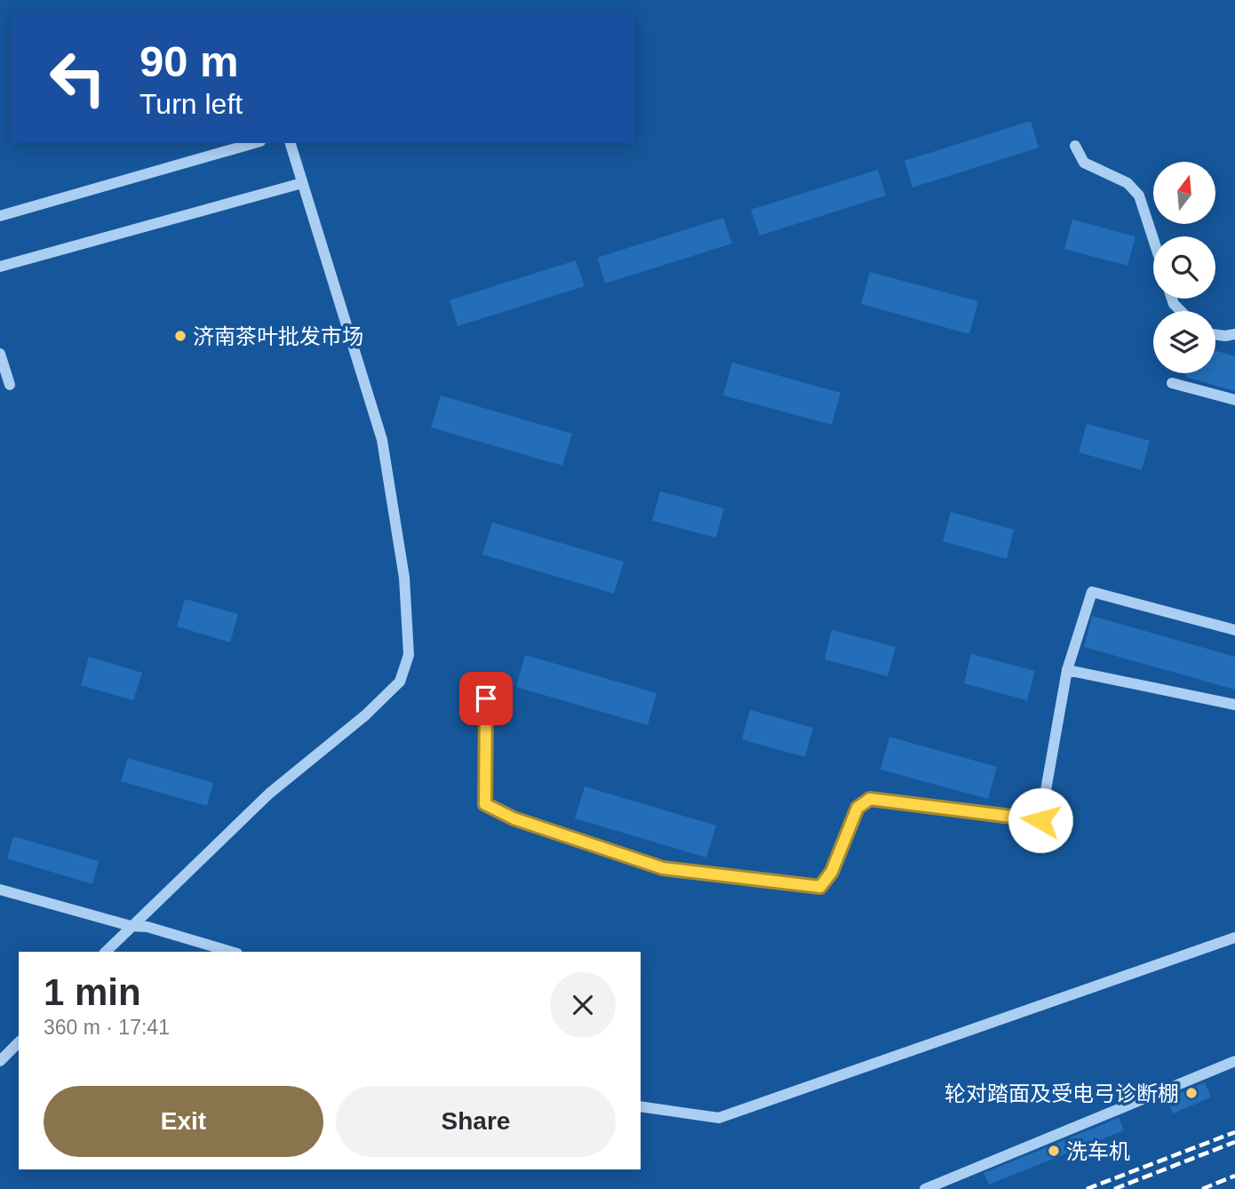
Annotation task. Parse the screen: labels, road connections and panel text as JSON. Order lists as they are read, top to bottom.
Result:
{
  "places": ["济南茶叶批发市场", "轮对踏面及受电弓诊断棚", "洗车机"],
  "north": "top",
  "page": {
    "turn": ["90 m", "Turn left"],
    "heading": ["1 min", "360 m · 17:41"],
    "buttons": ["Exit", "Share"]
  }
}
